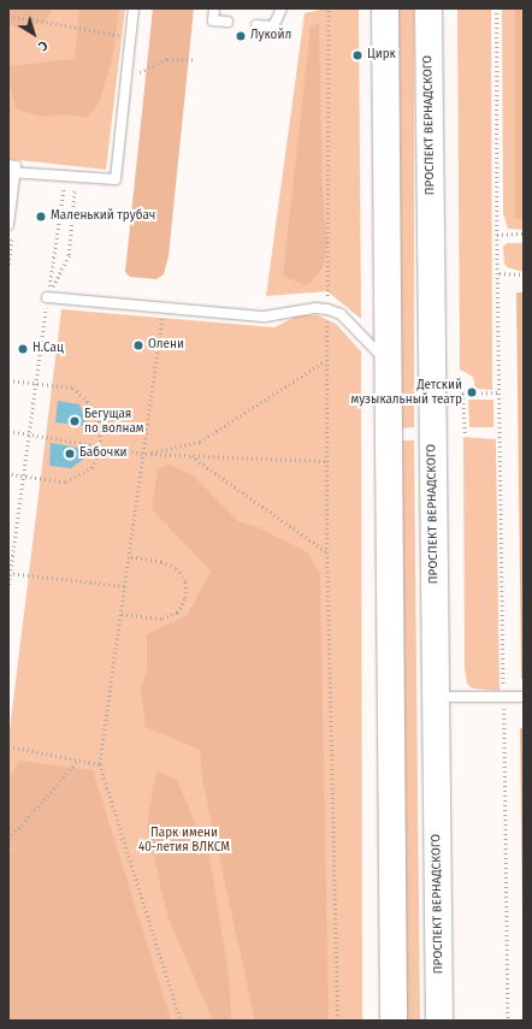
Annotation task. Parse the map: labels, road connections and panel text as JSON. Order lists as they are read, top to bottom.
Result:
{
  "streets": {
    "main road": ["ПРОСПЕКТ ВЕРНАДСКОГО"]
  },
  "parks": ["Парк имени 40-летия ВЛКСМ"],
  "places": [
    "Лукойл",
    "Цирк",
    "Маленький трубач",
    "Олени",
    "Н.Сац",
    "Детский музыкальный театр",
    "Бегущая по волнам",
    "Бабочки"
  ],
  "north": "bottom right"
}
